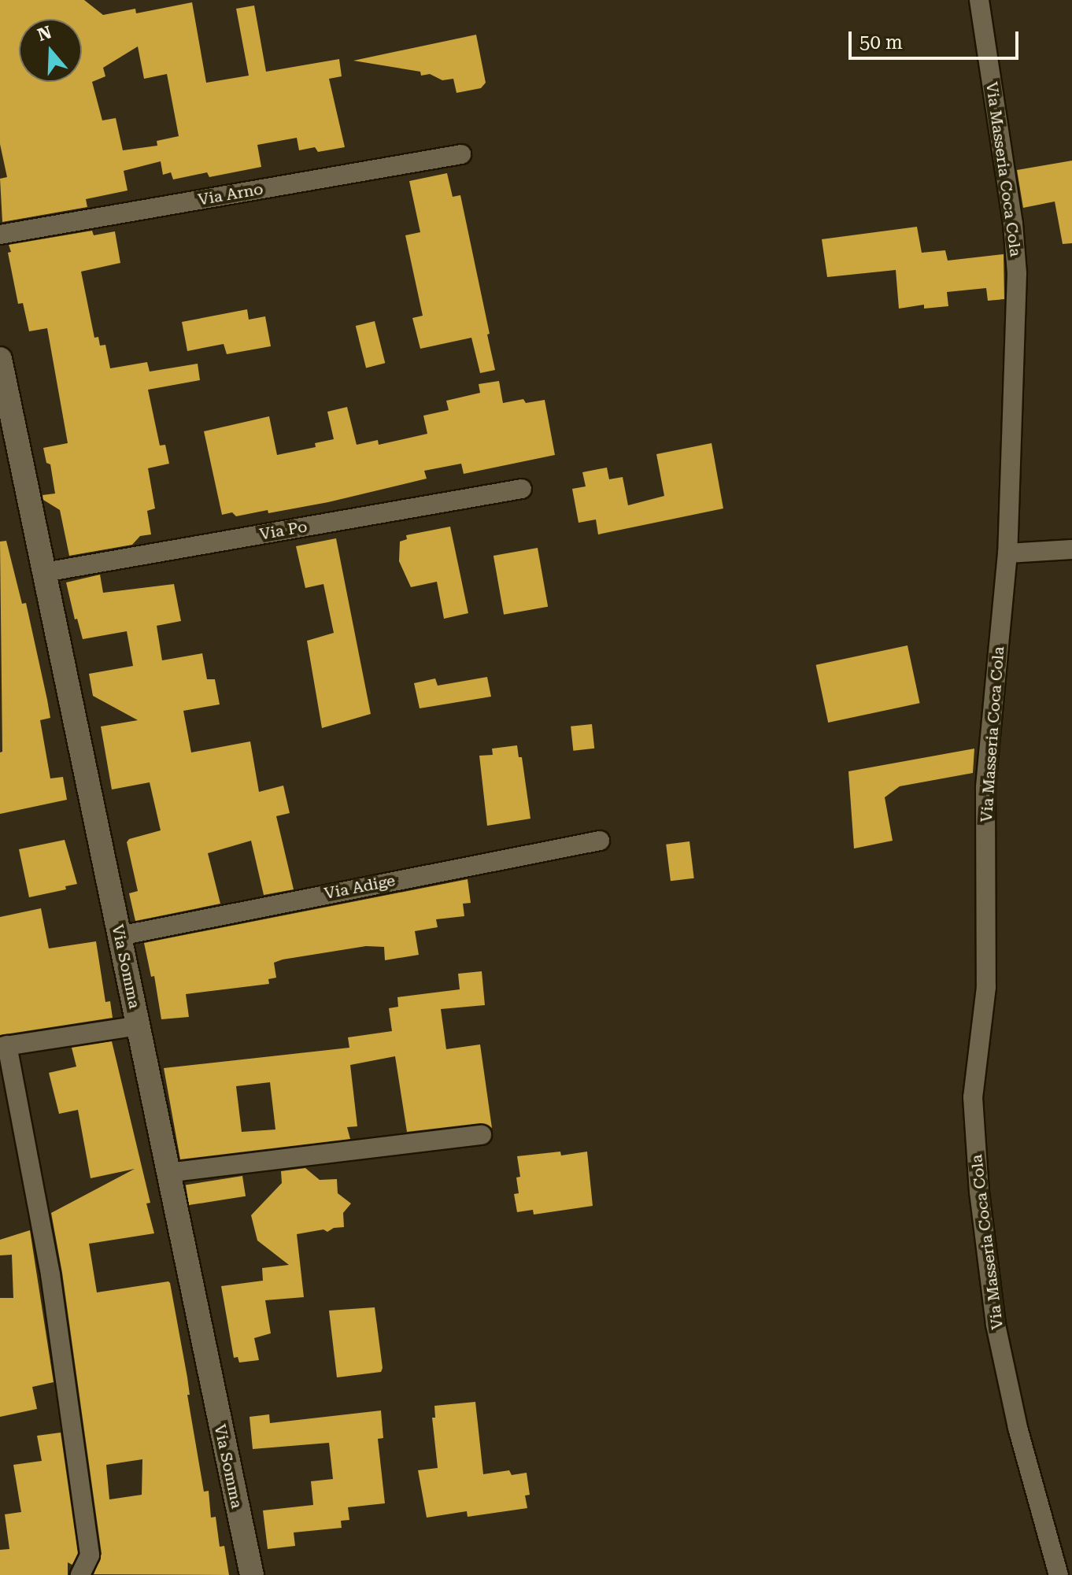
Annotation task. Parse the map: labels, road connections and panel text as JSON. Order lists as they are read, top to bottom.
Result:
{
  "streets": {
    "street": [
      "Via Masseria Coca Cola",
      "Via Arno",
      "Via Po",
      "Via Adige",
      "Via Somma"
    ]
  },
  "crossings": [
    ["Via Po", "Via Somma"],
    ["Via Adige", "Via Somma"]
  ],
  "scale_bar": "50 m",
  "north": "top"
}
